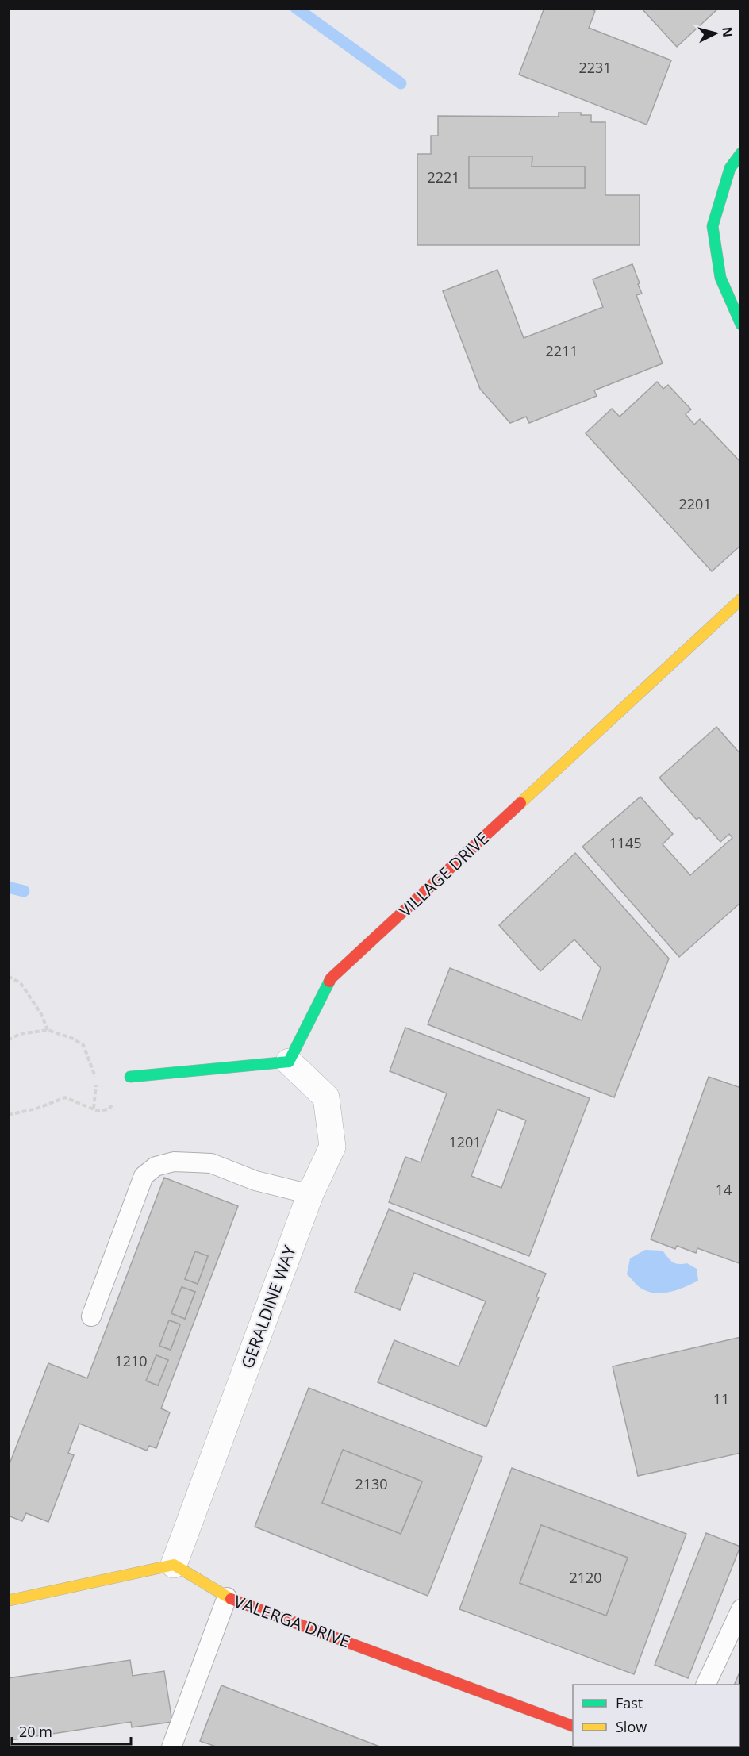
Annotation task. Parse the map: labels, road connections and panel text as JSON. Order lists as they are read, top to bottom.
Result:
{
  "streets": {
    "street": ["VILLAGE DRIVE", "GERALDINE WAY", "VALERGA DRIVE"]
  },
  "crossings": [
    ["VILLAGE DRIVE", "GERALDINE WAY"],
    ["GERALDINE WAY", "VALERGA DRIVE"]
  ],
  "house_numbers": [
    "2231",
    "2221",
    "2211",
    "2201",
    "1145",
    "1201",
    "14",
    "1210",
    "11",
    "2130",
    "2120"
  ],
  "legend": ["Fast", "Slow"],
  "scale_bar": "20 m",
  "north": "right"
}
